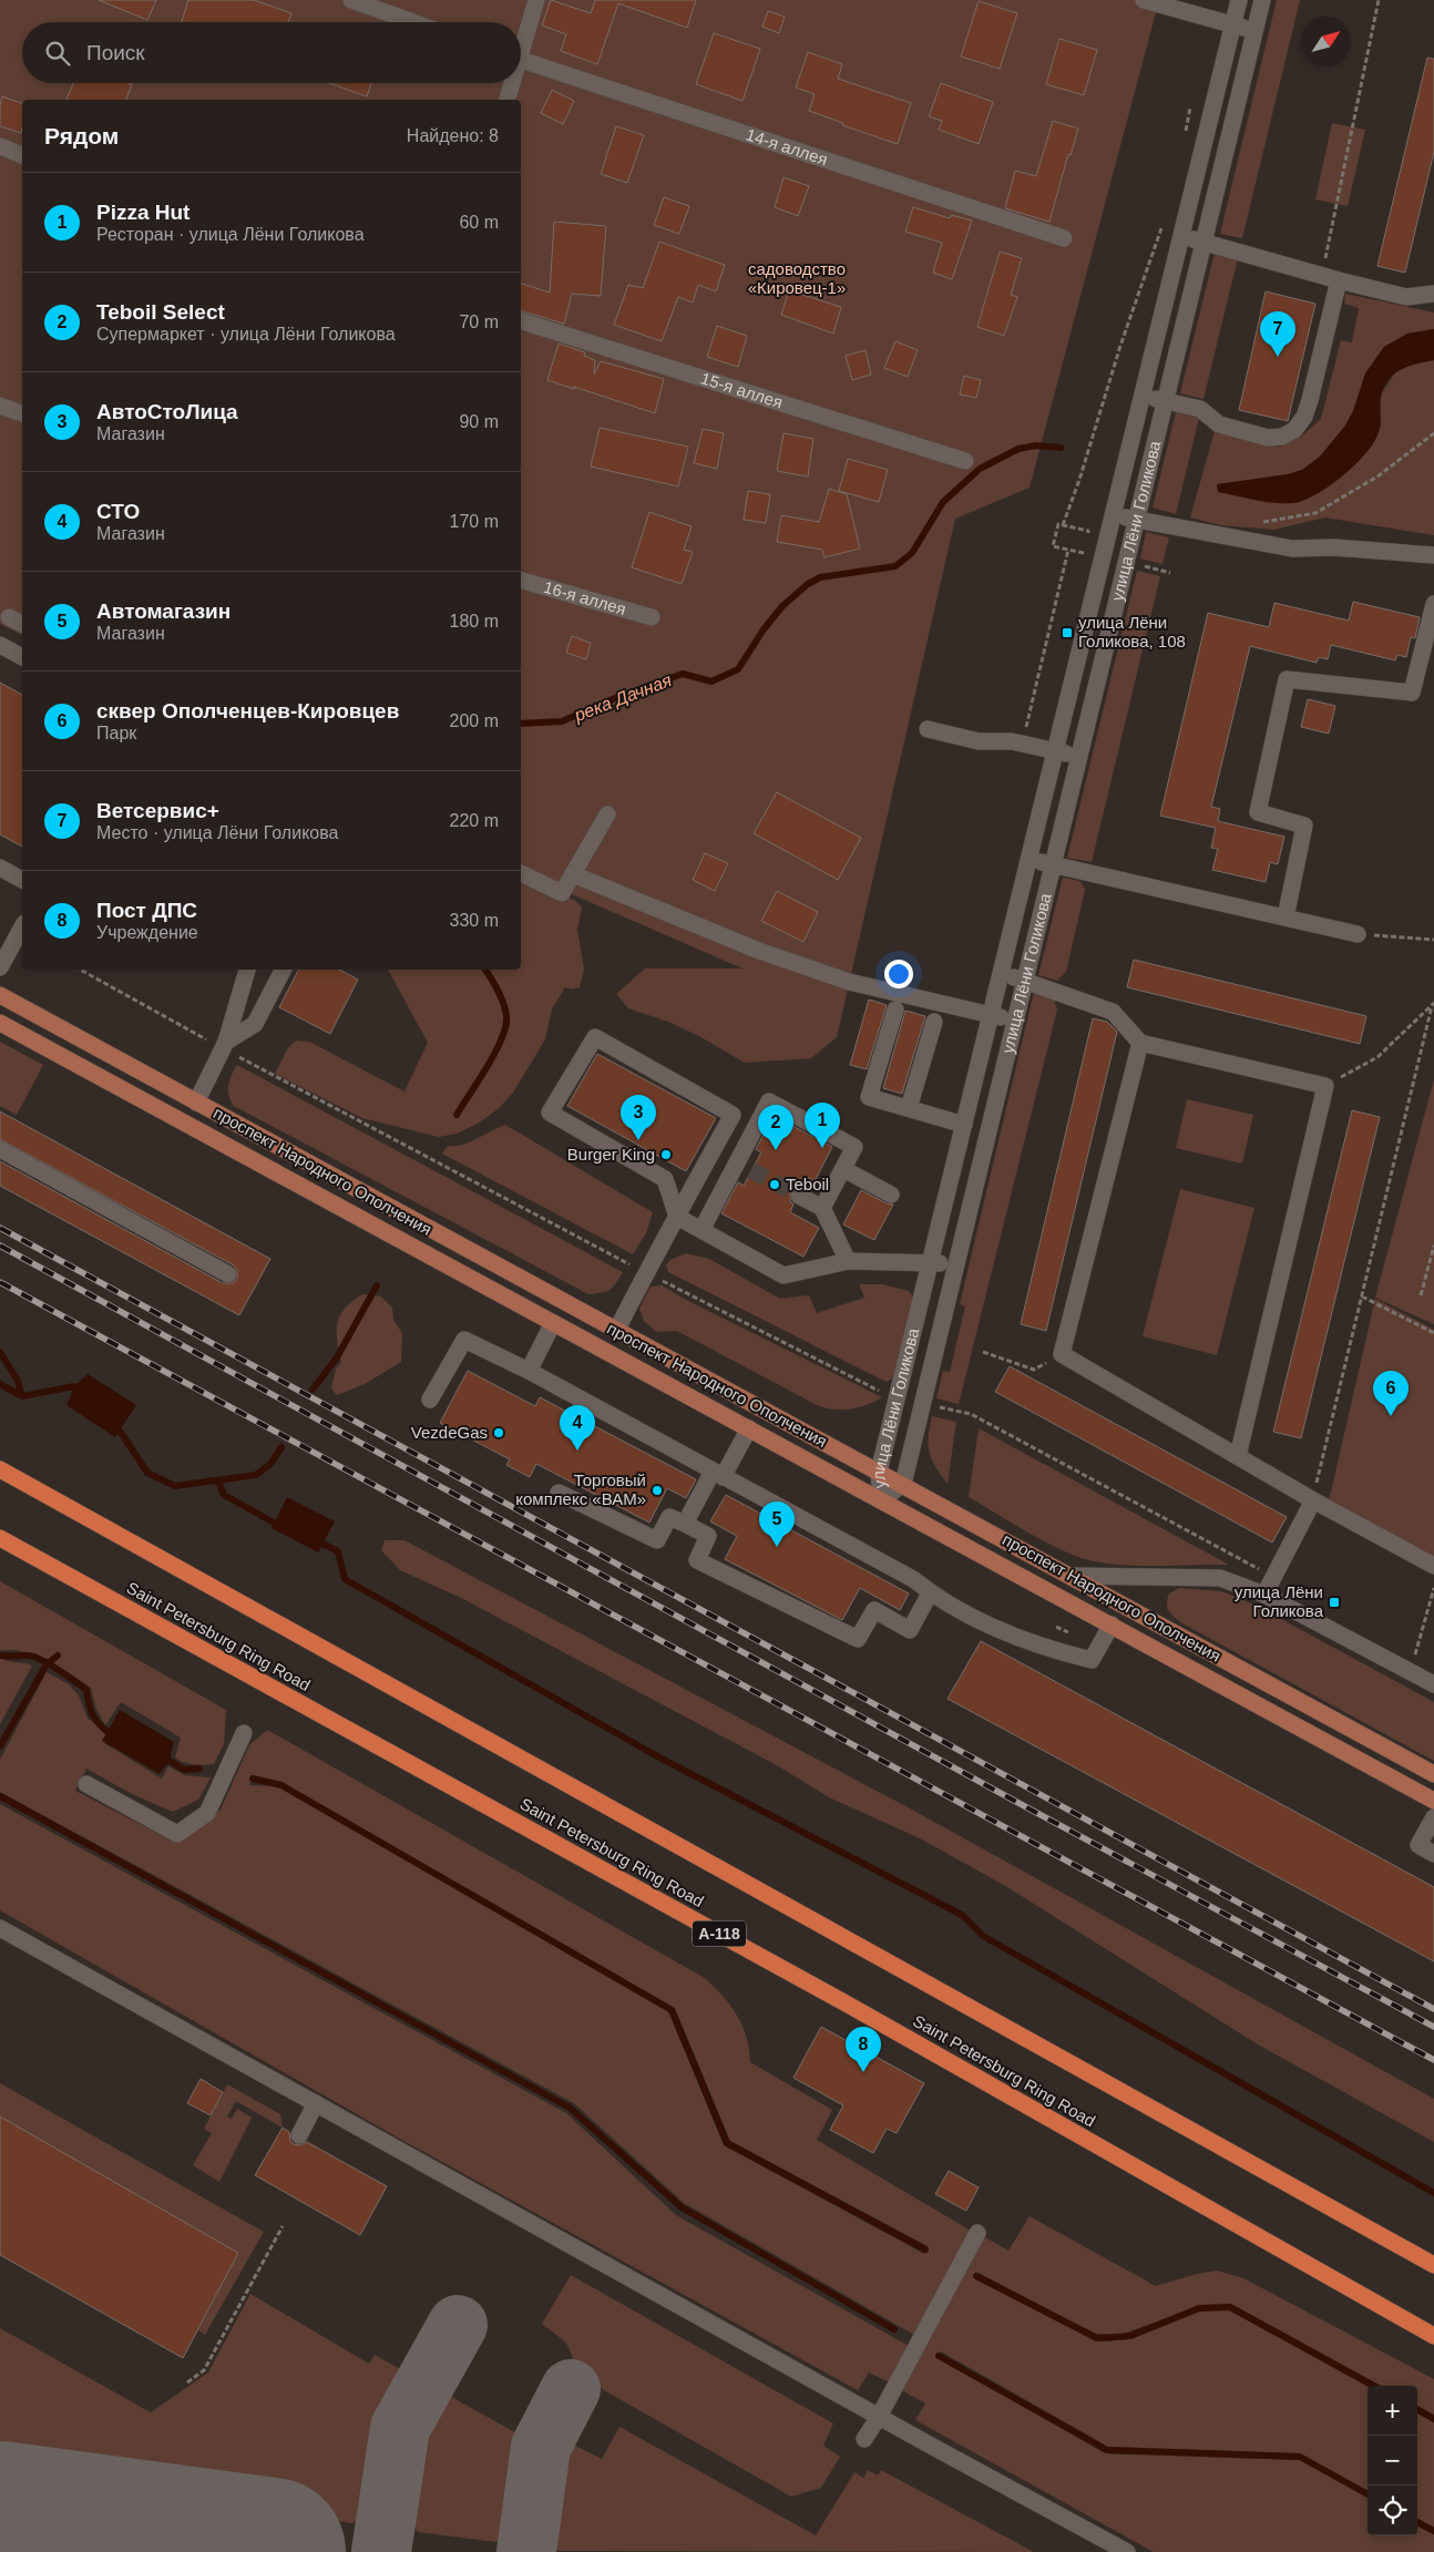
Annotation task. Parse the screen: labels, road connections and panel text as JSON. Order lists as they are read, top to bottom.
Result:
{
  "streets": {
    "highway": ["Saint Petersburg Ring Road", "А-118"],
    "main road": ["проспект Народного Ополчения"],
    "street": [
      "14-я аллея",
      "15-я аллея",
      "улица Лёни Голикова",
      "16-я аллея"
    ]
  },
  "crossings": [
    ["улица Лёни Голикова", "проспект Народного Ополчения"]
  ],
  "water": ["река Дачная"],
  "parks": ["садоводство «Кировец-1»"],
  "places": {
    "transit": ["улица Лёни Голикова, 108", "улица Лёни Голикова"],
    "other": [
      "Burger King",
      "Teboil",
      "VezdeGas",
      "Торговый комплекс «ВАМ»"
    ]
  },
  "north": "top right",
  "page": {
    "search": "Поиск",
    "heading": ["Рядом", "Найдено: 8"],
    "list": [
      {
        "mark": "1",
        "name": "Pizza Hut",
        "note": "Ресторан · улица Лёни Голикова",
        "value": "60 m"
      },
      {
        "mark": "2",
        "name": "Teboil Select",
        "note": "Супермаркет · улица Лёни Голикова",
        "value": "70 m"
      },
      {
        "mark": "3",
        "name": "АвтоСтоЛица",
        "note": "Магазин",
        "value": "90 m"
      },
      {
        "mark": "4",
        "name": "СТО",
        "note": "Магазин",
        "value": "170 m"
      },
      {
        "mark": "5",
        "name": "Автомагазин",
        "note": "Магазин",
        "value": "180 m"
      },
      {
        "mark": "6",
        "name": "сквер Ополченцев-Кировцев",
        "note": "Парк",
        "value": "200 m"
      },
      {
        "mark": "7",
        "name": "Ветсервис+",
        "note": "Место · улица Лёни Голикова",
        "value": "220 m"
      },
      {
        "mark": "8",
        "name": "Пост ДПС",
        "note": "Учреждение",
        "value": "330 m"
      }
    ],
    "pins": [
      "7",
      "3",
      "1",
      "2",
      "6",
      "4",
      "5",
      "8"
    ],
    "map_buttons": ["+", "−"]
  }
}
